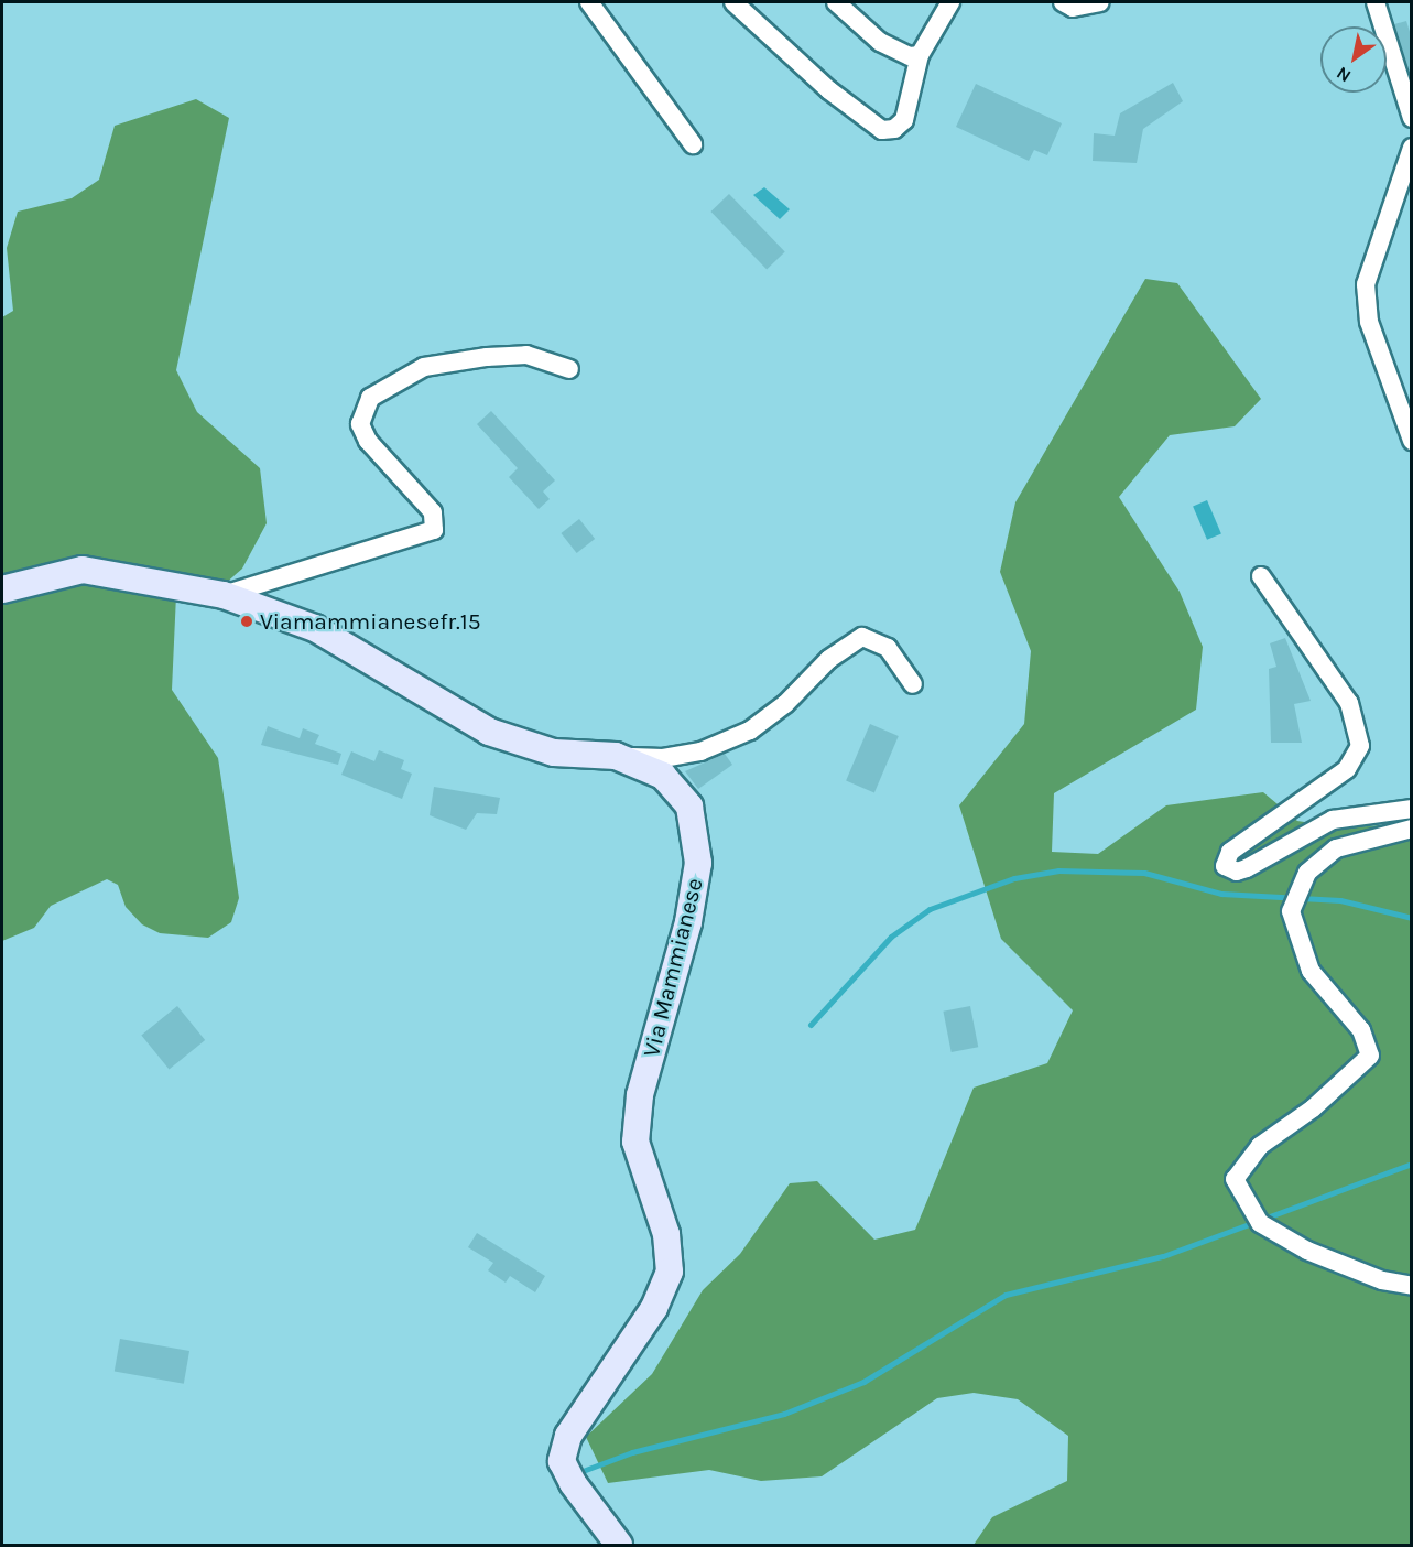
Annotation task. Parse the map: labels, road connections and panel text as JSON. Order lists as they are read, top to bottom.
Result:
{
  "streets": {
    "main road": ["Via Mammianese"]
  },
  "places": ["Viamammianesefr.15"],
  "north": "bottom left"
}
